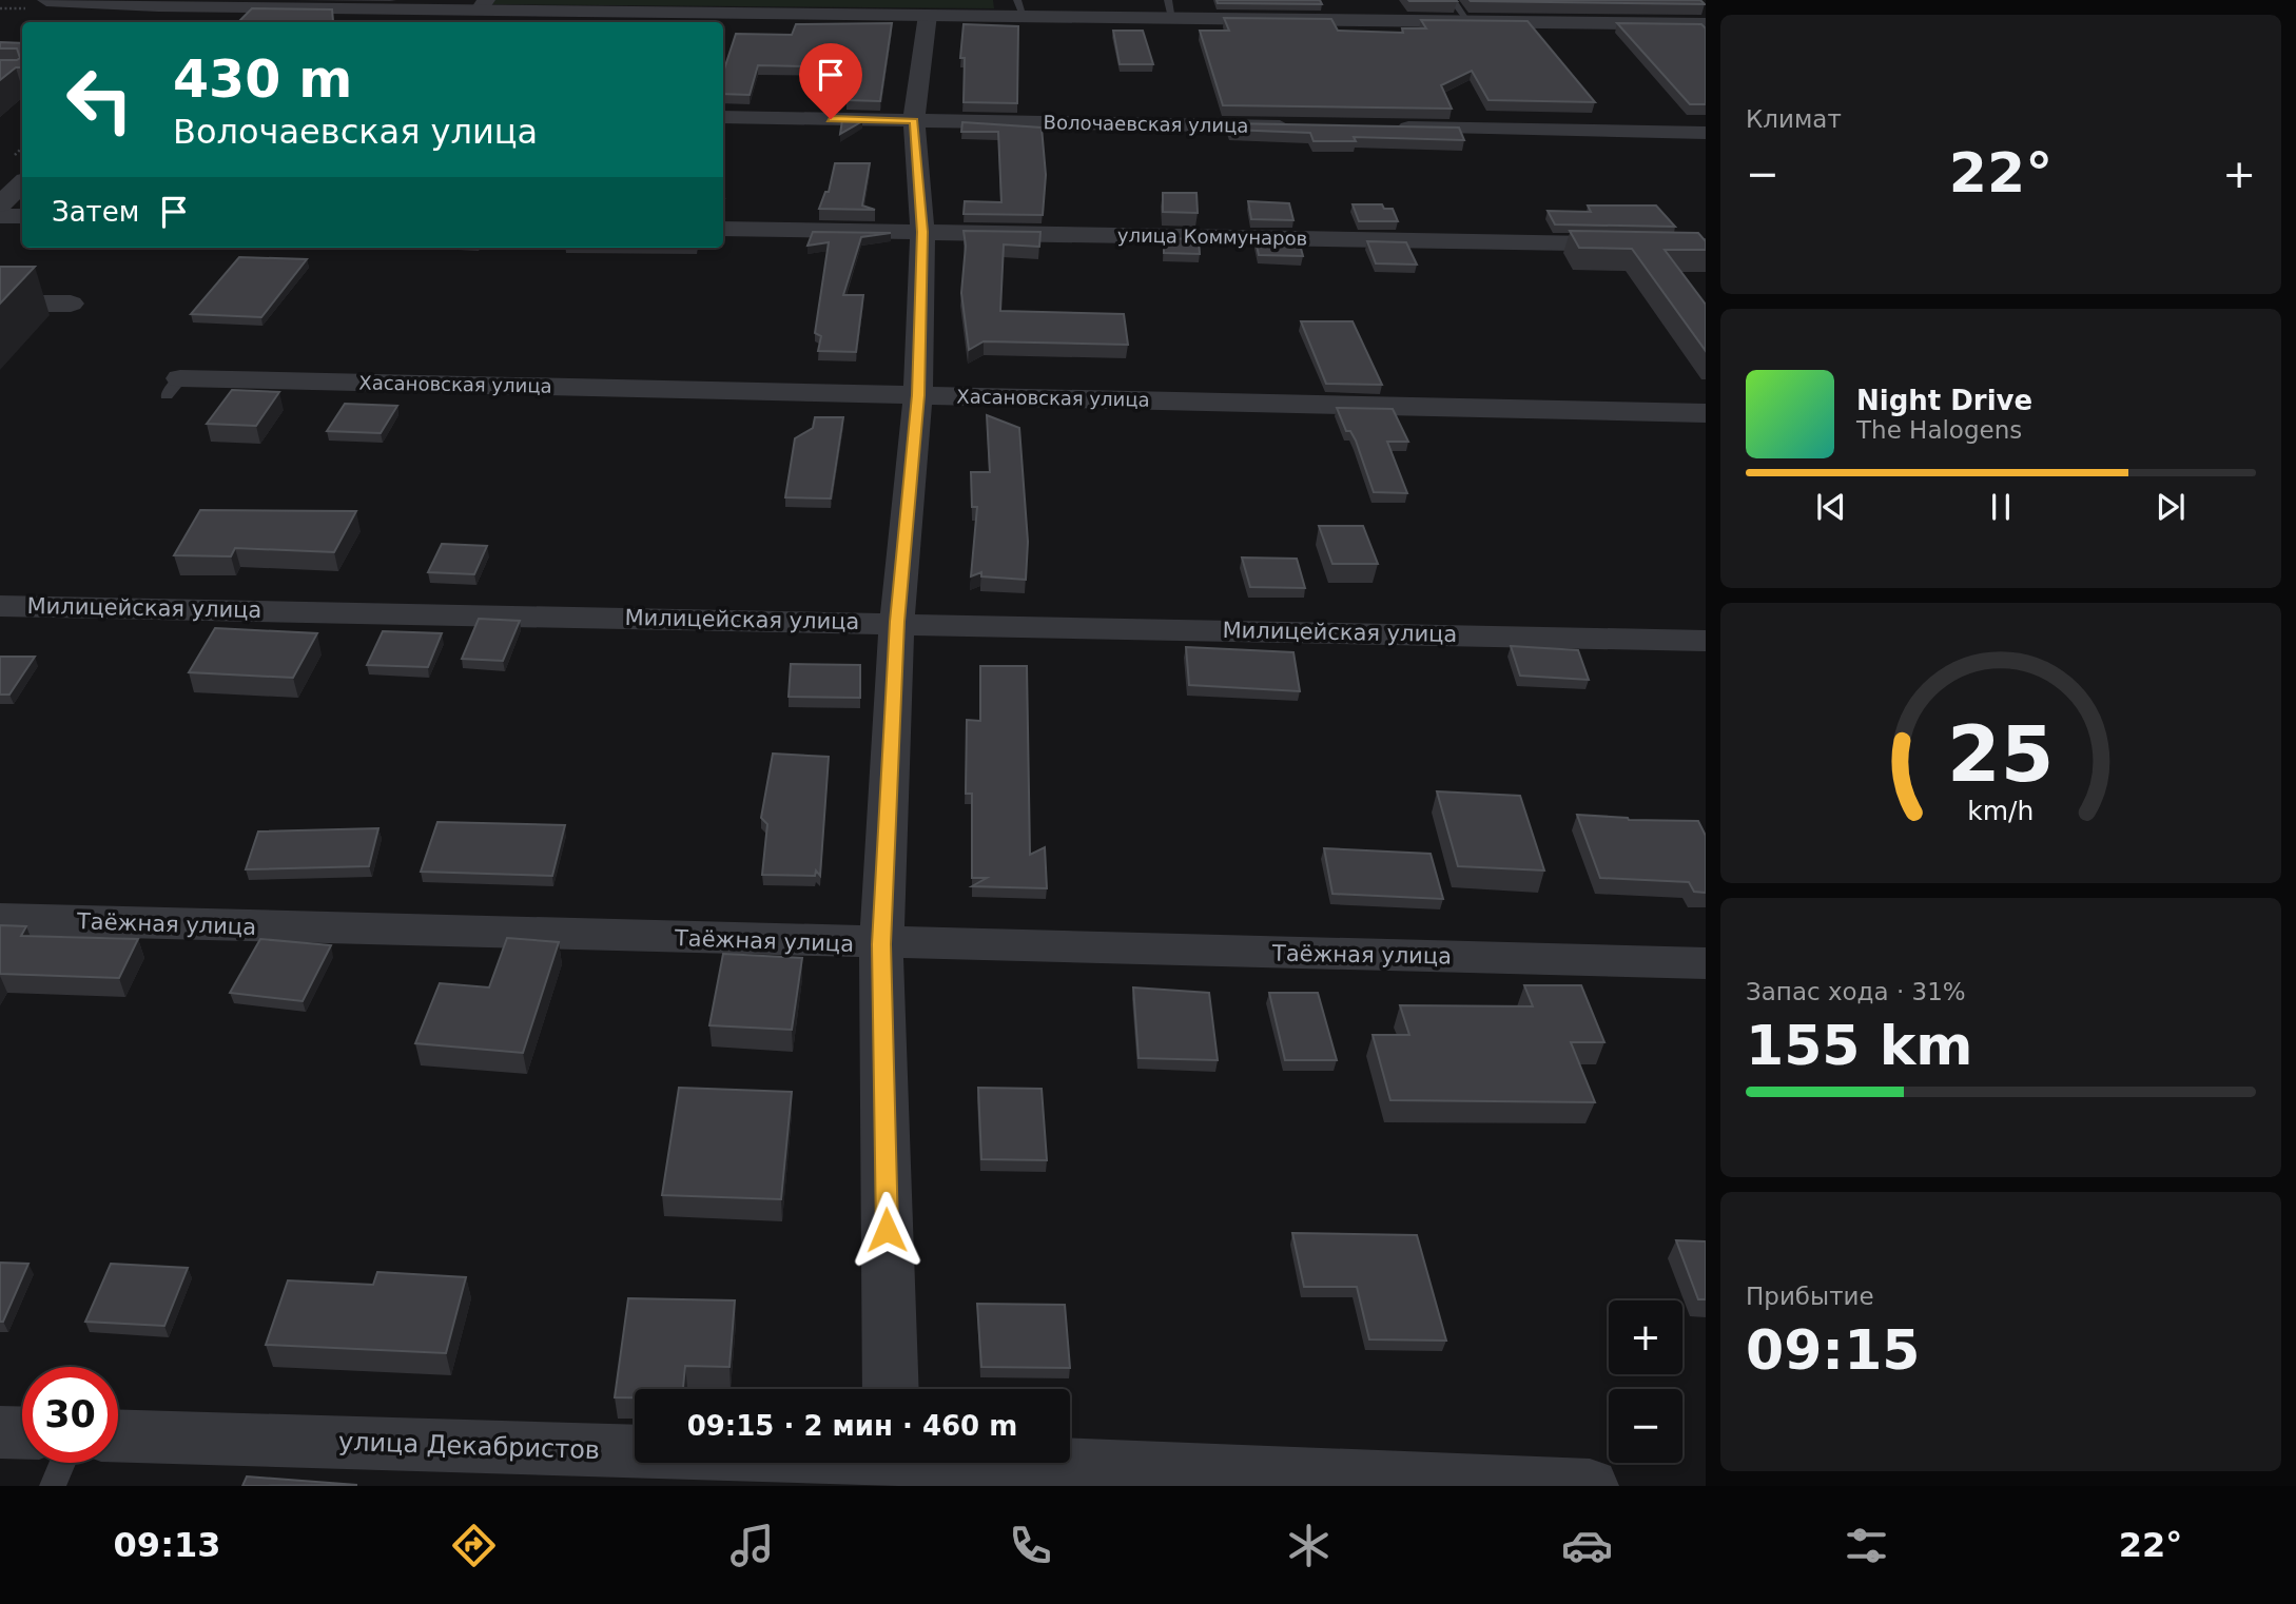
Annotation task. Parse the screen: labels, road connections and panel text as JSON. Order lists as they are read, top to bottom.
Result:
{
  "streets": {
    "street": [
      "Волочаевская улица",
      "улица Коммунаров",
      "Хасановская улица",
      "Милицейская улица",
      "Таёжная улица",
      "улица Декабристов"
    ]
  },
  "page": {
    "tile": [
      "Климат",
      ["Запас хода · 31%", "155 km"],
      ["Прибытие", "09:15"]
    ],
    "turn": ["430 m", "Волочаевская улица"],
    "heat": ["−", "22°", "+"],
    "then": "Затем",
    "song": ["Night Drive", "The Halogens"],
    "map_buttons": ["+", "−"],
    "limit": "30",
    "trip": "09:15 · 2 мин · 460 m",
    "tabs": ["09:13", "22°"],
    "gauge": ["25", "km/h"]
  }
}
